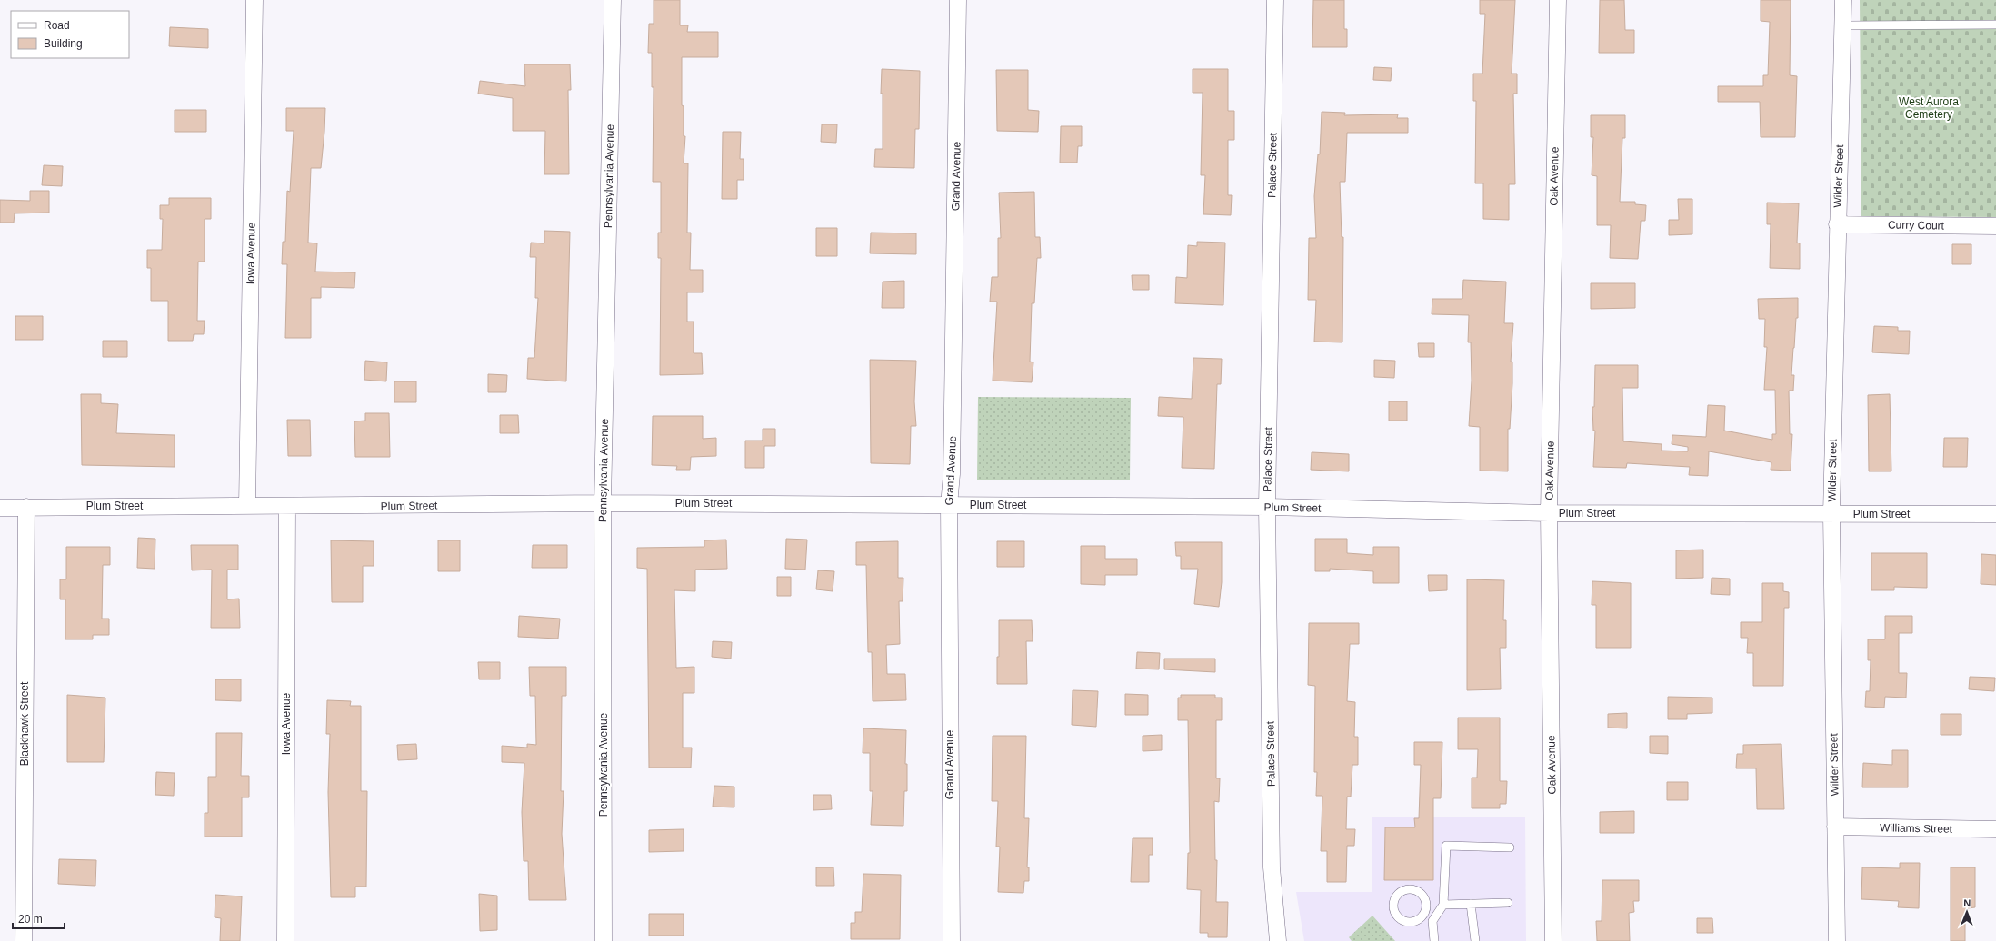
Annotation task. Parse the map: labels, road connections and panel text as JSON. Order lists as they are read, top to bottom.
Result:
{
  "streets": {
    "street": [
      "Palace Street",
      "Pennsylvania Avenue",
      "Grand Avenue",
      "Oak Avenue",
      "Wilder Street",
      "Curry Court",
      "Iowa Avenue",
      "Plum Street",
      "Blackhawk Street",
      "Williams Street"
    ]
  },
  "crossings": [
    ["Palace Street", "Plum Street"],
    ["Pennsylvania Avenue", "Plum Street"],
    ["Grand Avenue", "Plum Street"],
    ["Oak Avenue", "Plum Street"],
    ["Wilder Street", "Curry Court"],
    ["Wilder Street", "Plum Street"],
    ["Wilder Street", "Williams Street"],
    ["Iowa Avenue", "Plum Street"],
    ["Plum Street", "Blackhawk Street"]
  ],
  "parks": ["West Aurora Cemetery"],
  "legend": ["Road", "Building"],
  "scale_bar": "20 m",
  "north": "top"
}
